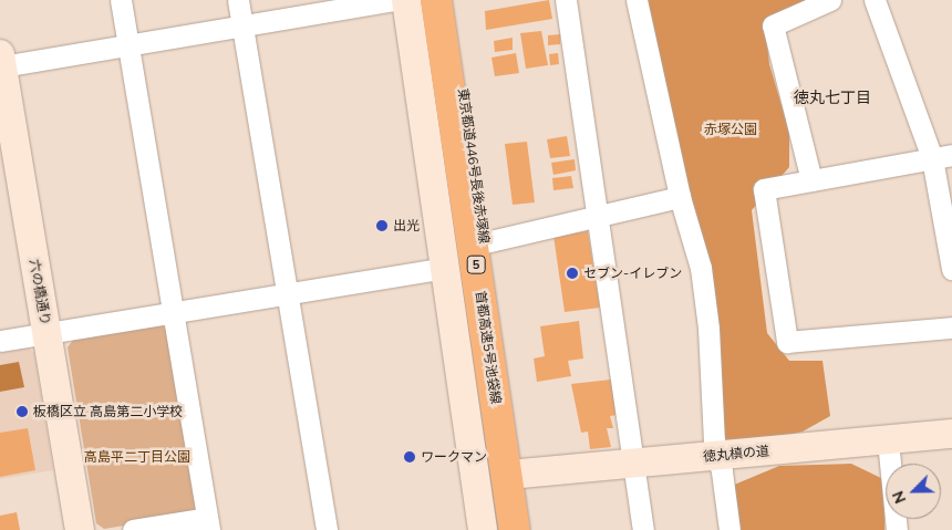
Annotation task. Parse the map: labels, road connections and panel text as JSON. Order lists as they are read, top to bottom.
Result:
{
  "streets": {
    "highway": ["5", "首都高速5号池袋線"],
    "main road": ["東京都道446号長後赤塚線", "六の橋通り", "徳丸槙の道"]
  },
  "crossings": [
    ["東京都道446号長後赤塚線", "徳丸槙の道"]
  ],
  "districts": ["徳丸七丁目"],
  "parks": ["赤塚公園", "高島平二丁目公園"],
  "places": [
    "出光",
    "セブン-イレブン",
    "板橋区立 高島第二小学校",
    "ワークマン"
  ],
  "north": "bottom left"
}
